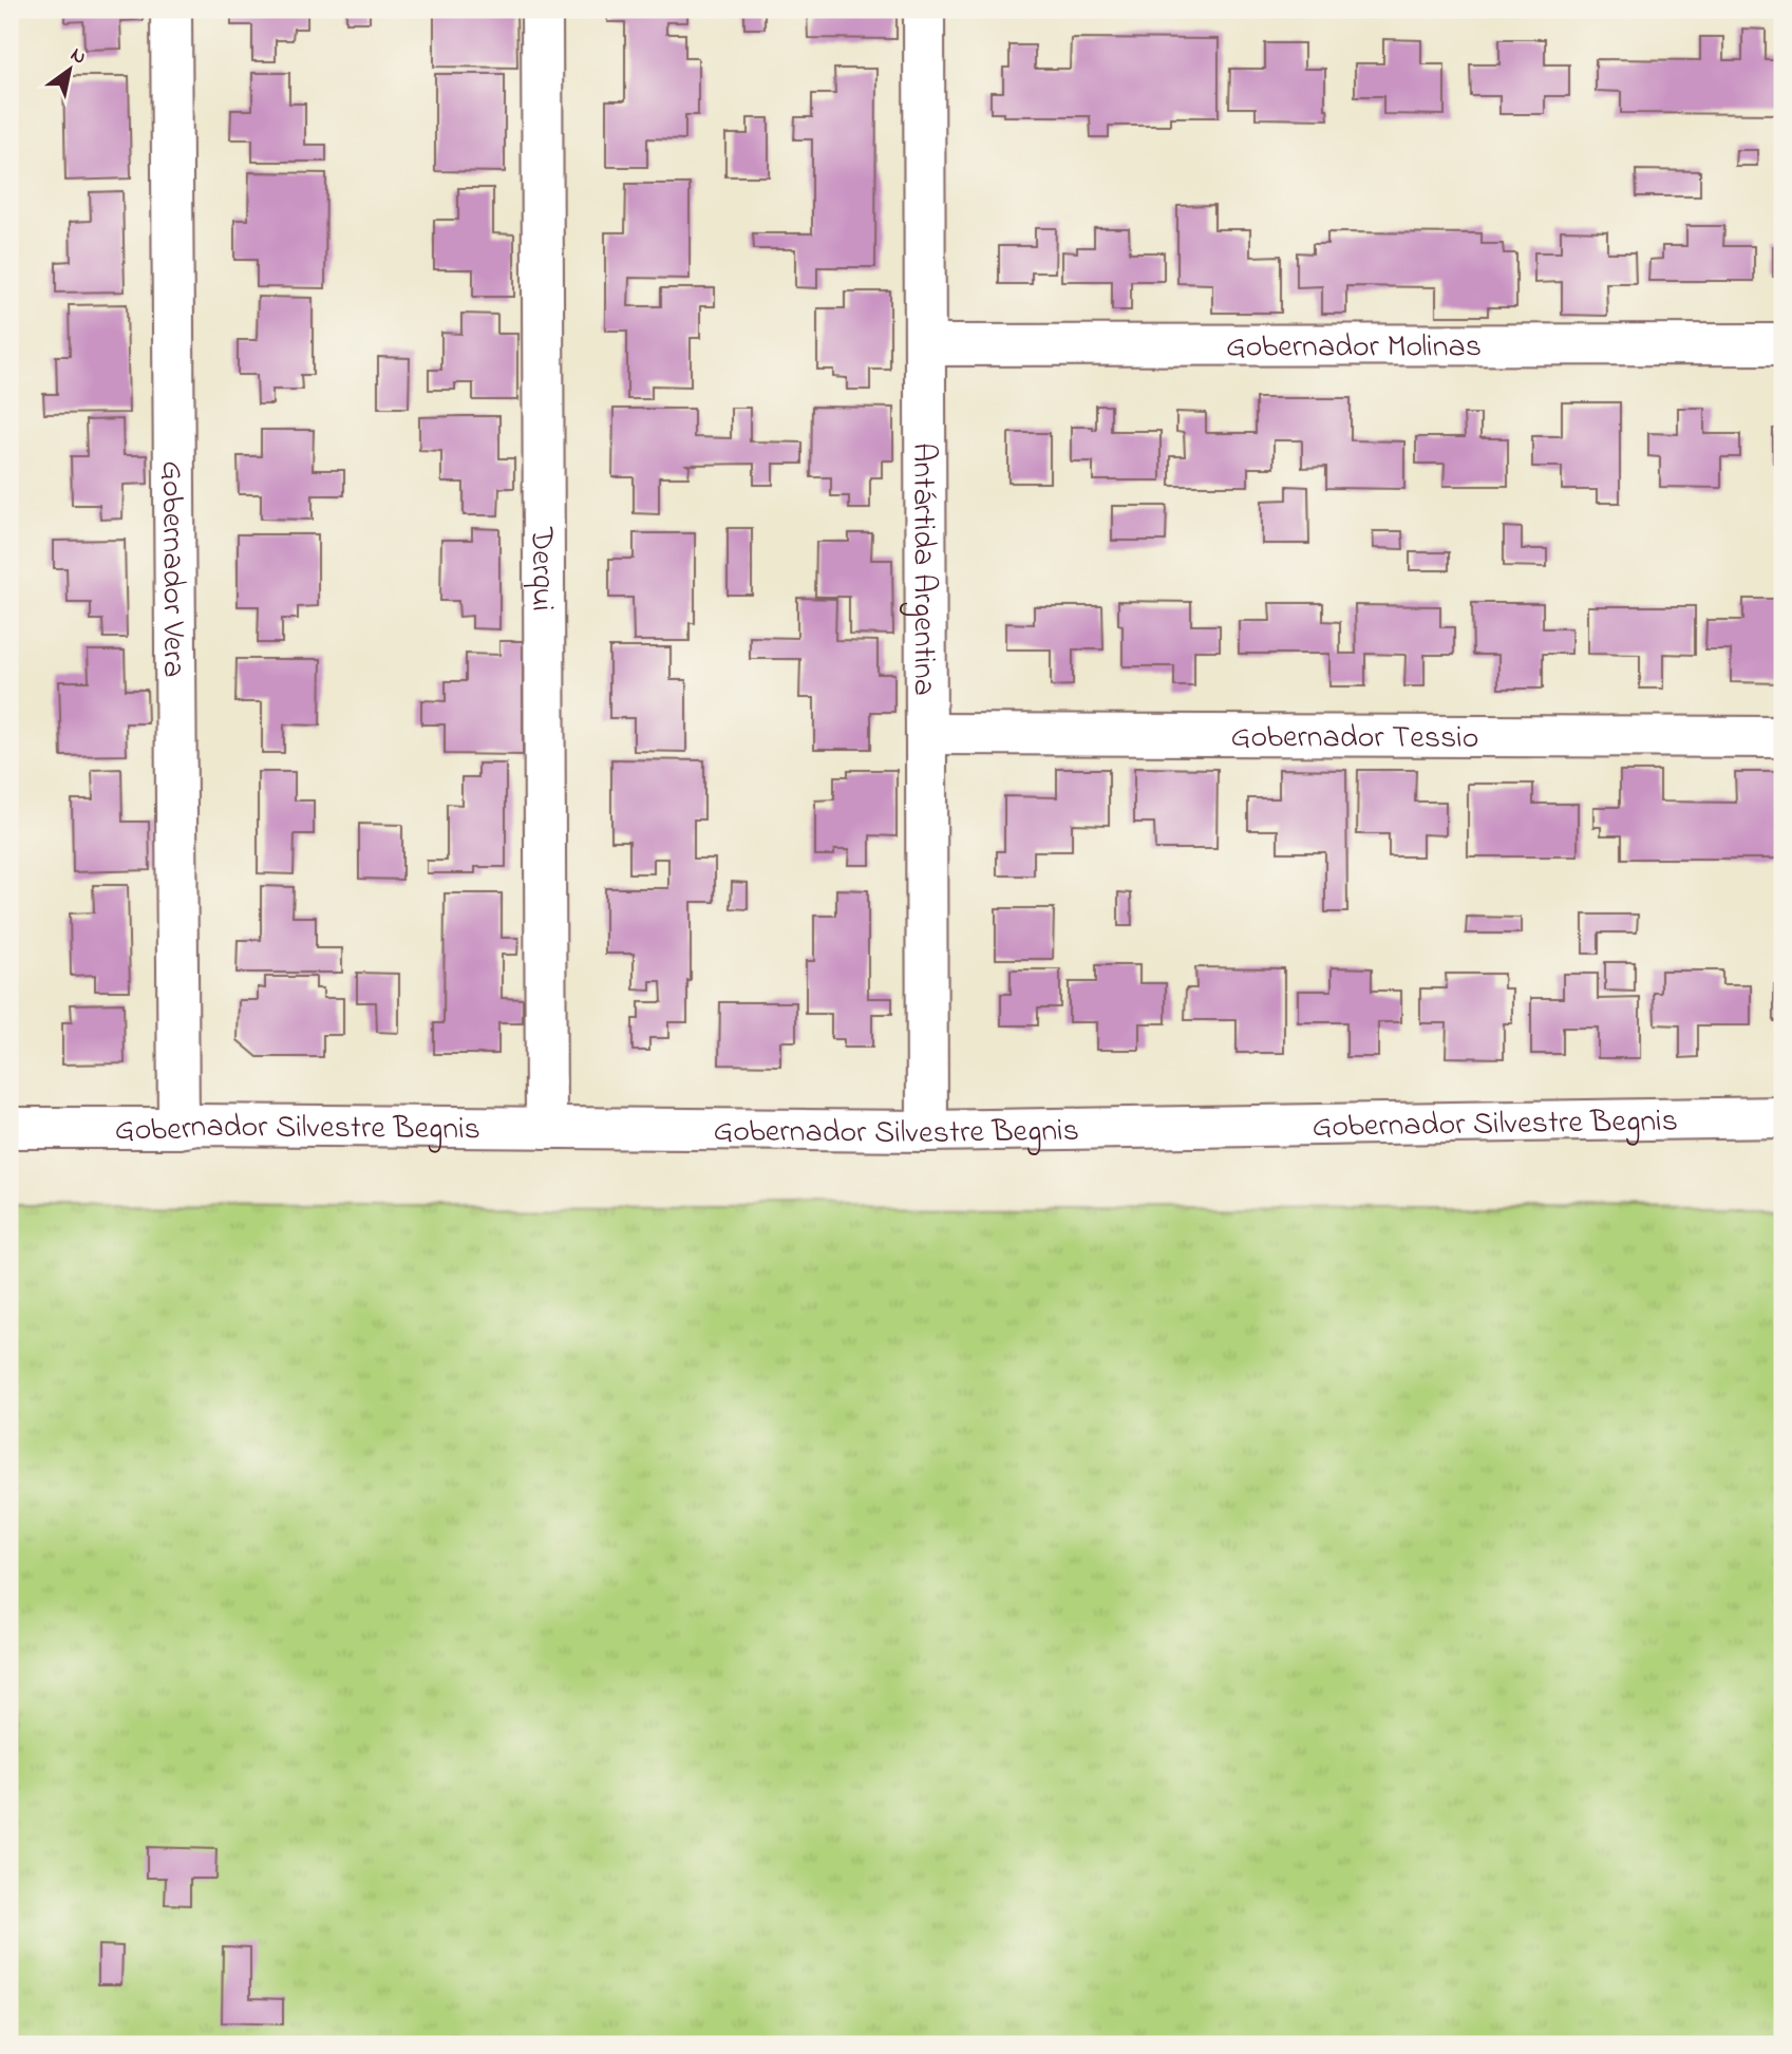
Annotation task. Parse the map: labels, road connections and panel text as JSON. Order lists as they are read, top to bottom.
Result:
{
  "streets": {
    "street": [
      "Gobernador Molinas",
      "Gobernador Vera",
      "Derqui",
      "Antártida Argentina",
      "Gobernador Tessio",
      "Gobernador Silvestre Begnis"
    ]
  },
  "crossings": [
    ["Gobernador Molinas", "Antártida Argentina"],
    ["Gobernador Vera", "Gobernador Silvestre Begnis"],
    ["Derqui", "Gobernador Silvestre Begnis"],
    ["Antártida Argentina", "Gobernador Tessio"],
    ["Antártida Argentina", "Gobernador Silvestre Begnis"]
  ],
  "north": "top right"
}
